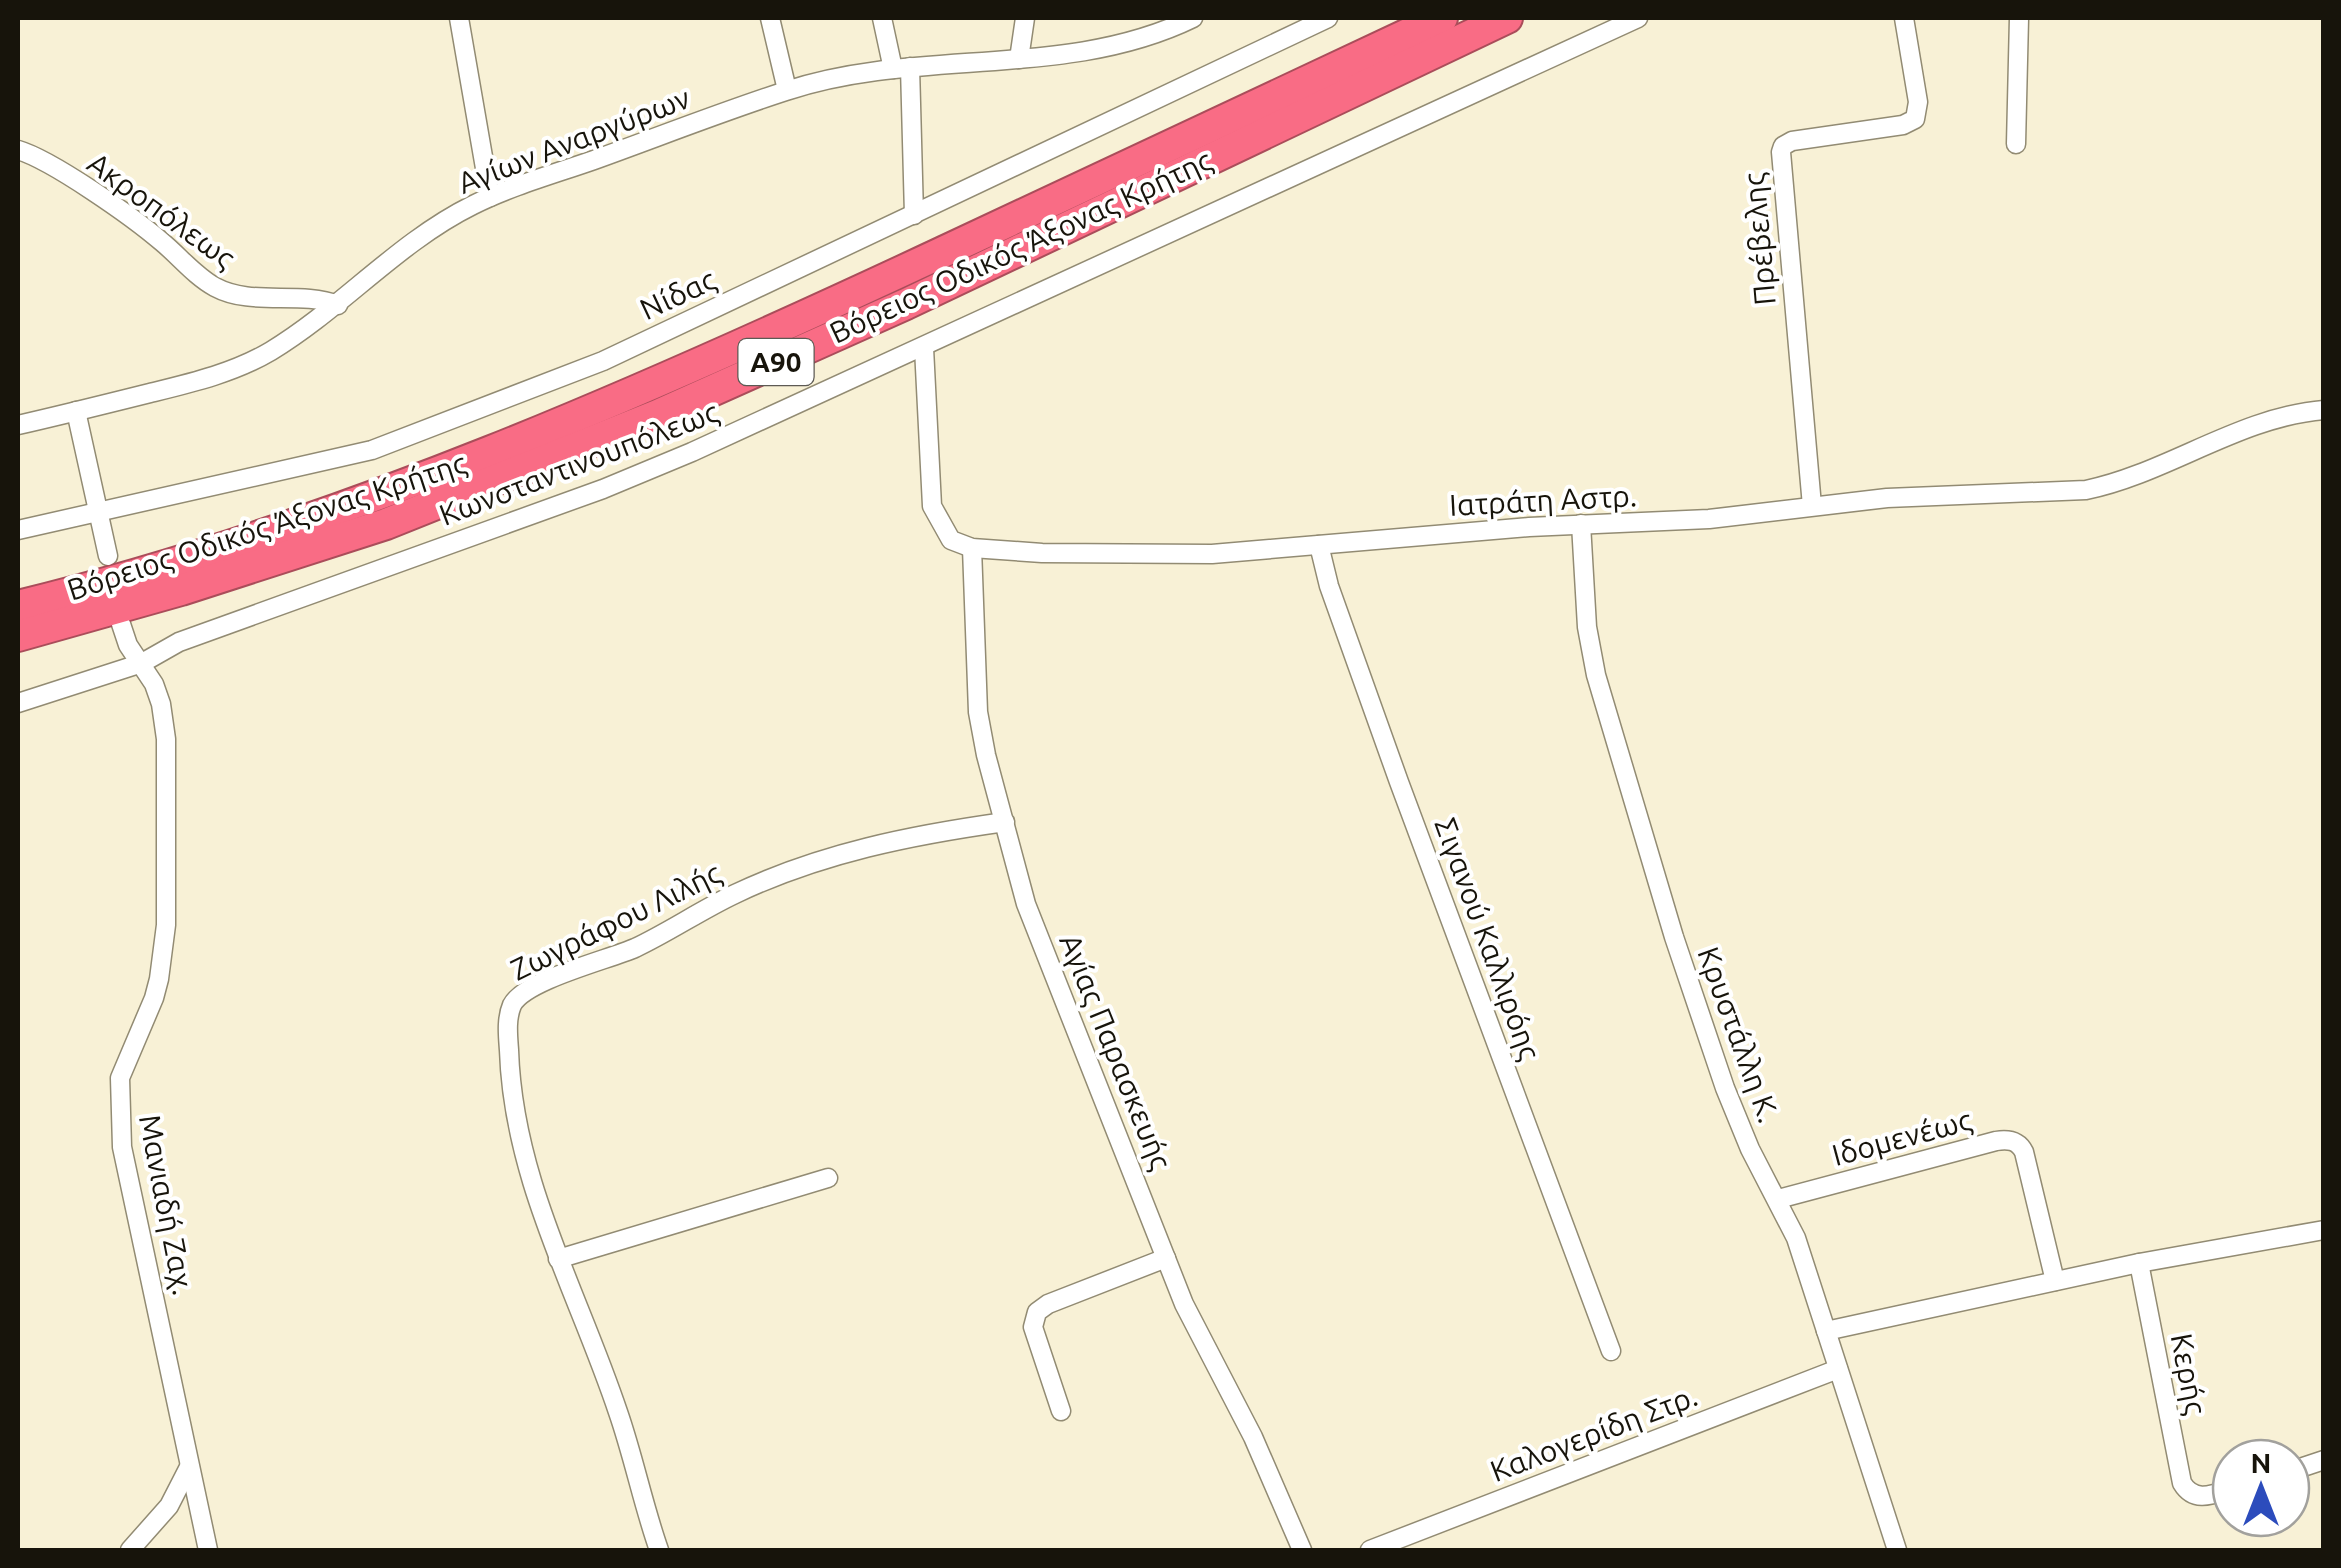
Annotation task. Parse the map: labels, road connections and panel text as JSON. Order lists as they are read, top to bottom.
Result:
{
  "streets": {
    "highway": ["Βόρειος Οδικός Άξονας Κρήτης", "Α90"],
    "street": [
      "Αγίων Αναργύρων",
      "Ακροπόλεως",
      "Πρέβελης",
      "Νίδας",
      "Κωνσταντινουπόλεως",
      "Ιατράτη Αστρ.",
      "Ζωγράφου Λιλής",
      "Σιγανού Καλλιρόης",
      "Κρυστάλλη Κ.",
      "Αγίας Παρασκευής",
      "Ιδομενέως",
      "Μανιαδή Ζαχ.",
      "Κερής",
      "Καλογερίδη Στρ."
    ]
  },
  "crossings": [
    ["Αγίων Αναργύρων", "Ακροπόλεως"],
    ["Πρέβελης", "Ιατράτη Αστρ."],
    ["Κωνσταντινουπόλεως", "Μανιαδή Ζαχ."],
    ["Ιατράτη Αστρ.", "Σιγανού Καλλιρόης"],
    ["Ιατράτη Αστρ.", "Κρυστάλλη Κ."],
    ["Ιατράτη Αστρ.", "Αγίας Παρασκευής"],
    ["Ζωγράφου Λιλής", "Αγίας Παρασκευής"],
    ["Κρυστάλλη Κ.", "Ιδομενέως"],
    ["Κρυστάλλη Κ.", "Καλογερίδη Στρ."]
  ],
  "north": "top"
}
